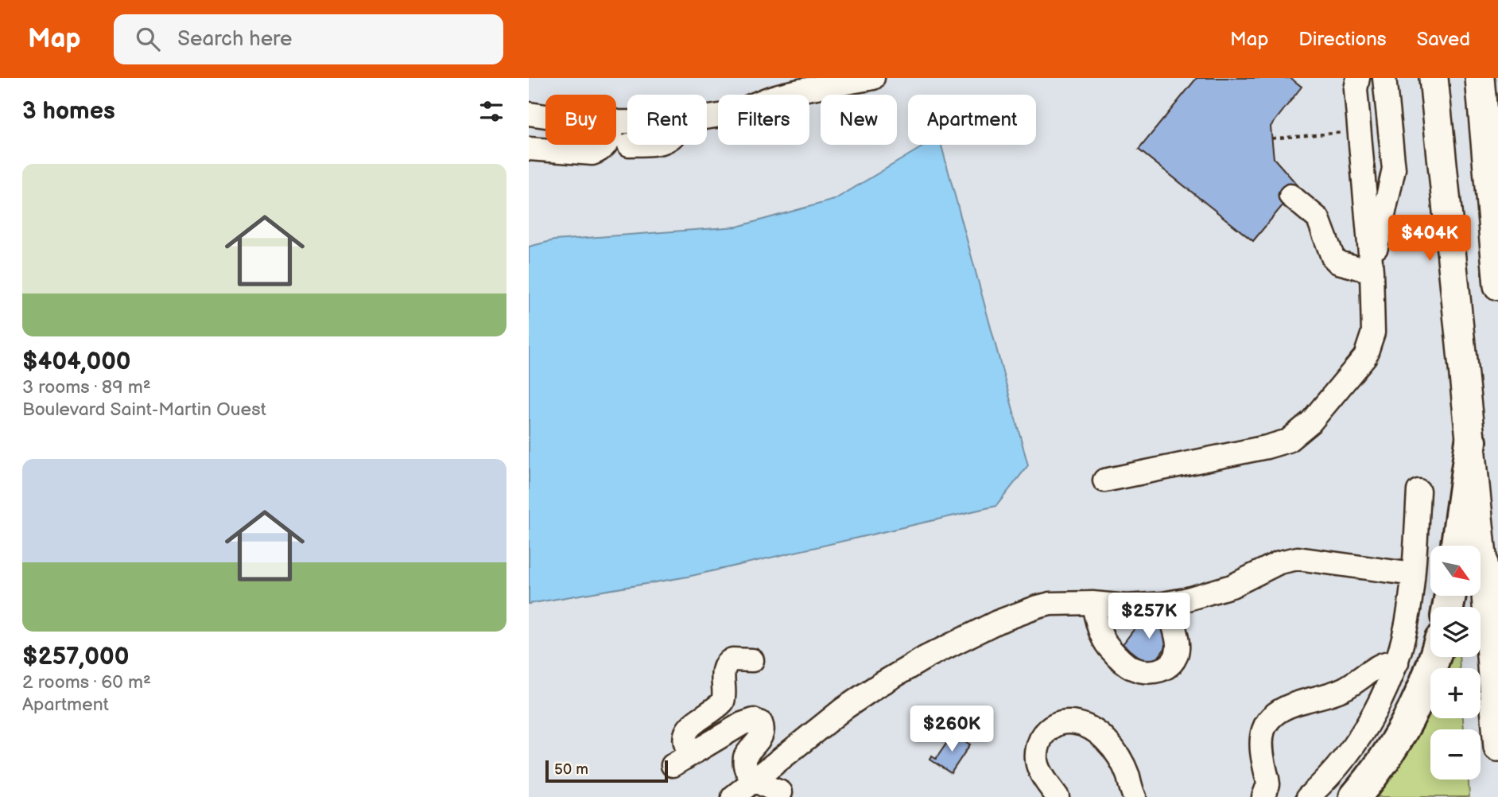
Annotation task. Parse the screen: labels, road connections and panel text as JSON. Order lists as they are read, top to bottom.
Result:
{
  "scale_bar": "50 m",
  "north": "bottom right",
  "page": {
    "header": "Map",
    "search": "Search here",
    "nav": ["Map", "Directions", "Saved"],
    "heading": "3 homes",
    "chip": [
      "Buy",
      "Rent",
      "Filters",
      "New",
      "Apartment"
    ],
    "list": [
      {
        "name": "$404,000",
        "note": "3 rooms · 89 m² · Boulevard Saint-Martin Ouest"
      },
      {
        "name": "$257,000",
        "note": "2 rooms · 60 m² · Apartment"
      }
    ],
    "price": ["$404K", "$257K", "$260K"],
    "map_buttons": ["+", "−"],
    "scale": "50 m"
  }
}
